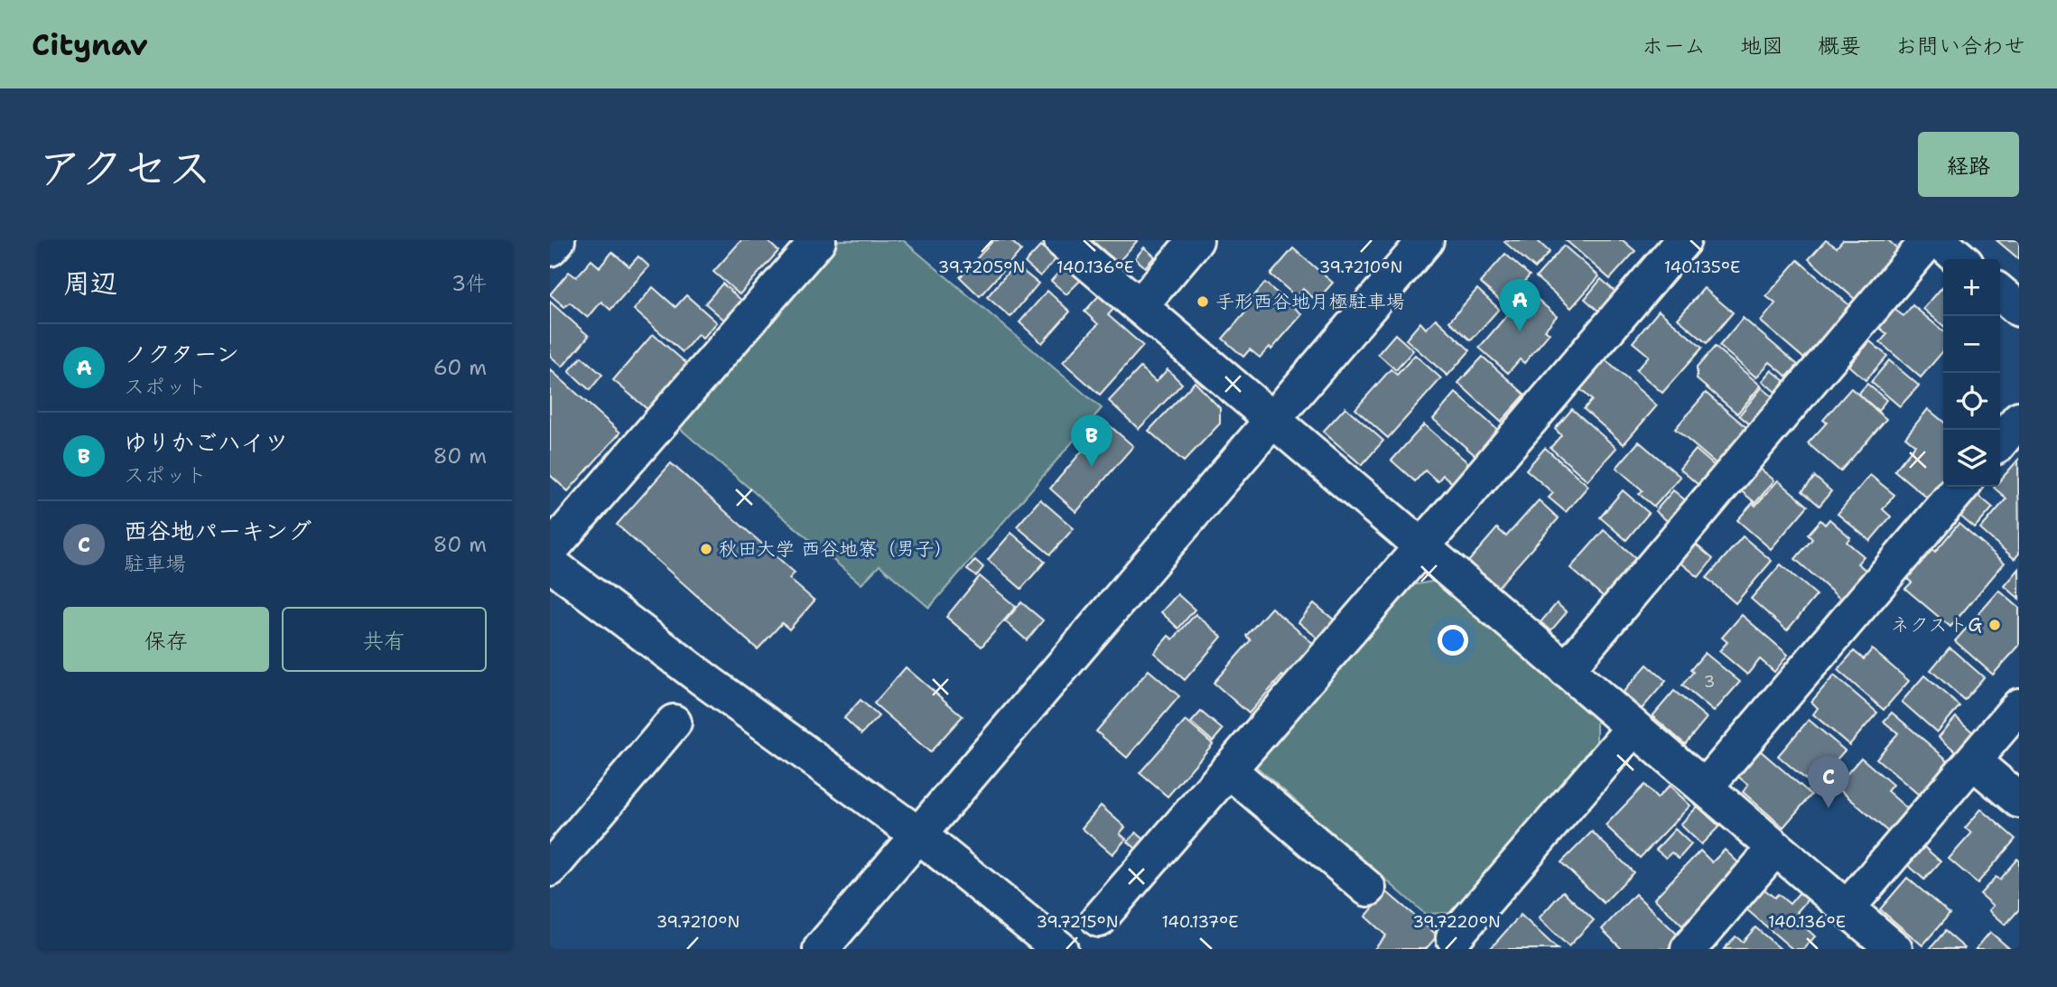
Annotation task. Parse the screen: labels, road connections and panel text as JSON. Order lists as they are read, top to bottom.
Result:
{
  "places": ["手形西谷地月極駐車場", "秋田大学 西谷地寮（男子）", "ネクストG"],
  "house_numbers": ["3"],
  "page": {
    "header": "Citynav",
    "nav": [
      "ホーム",
      "地図",
      "概要",
      "お問い合わせ"
    ],
    "title": "アクセス",
    "buttons": [
      "経路",
      ["保存", "共有"]
    ],
    "heading": ["周辺", "3件"],
    "map_buttons": ["+", "−"],
    "pins": ["A", "B", "C"],
    "list": [
      {
        "mark": "A",
        "name": "ノクターン",
        "note": "スポット",
        "value": "60 m"
      },
      {
        "mark": "B",
        "name": "ゆりかごハイツ",
        "note": "スポット",
        "value": "80 m"
      },
      {
        "mark": "C",
        "name": "西谷地パーキング",
        "note": "駐車場",
        "value": "80 m"
      }
    ]
  },
  "coordinates": [
    "140.136°E",
    "140.135°E",
    "39.7205°N",
    "39.7210°N",
    "39.7215°N",
    "39.7220°N",
    "140.137°E"
  ]
}
